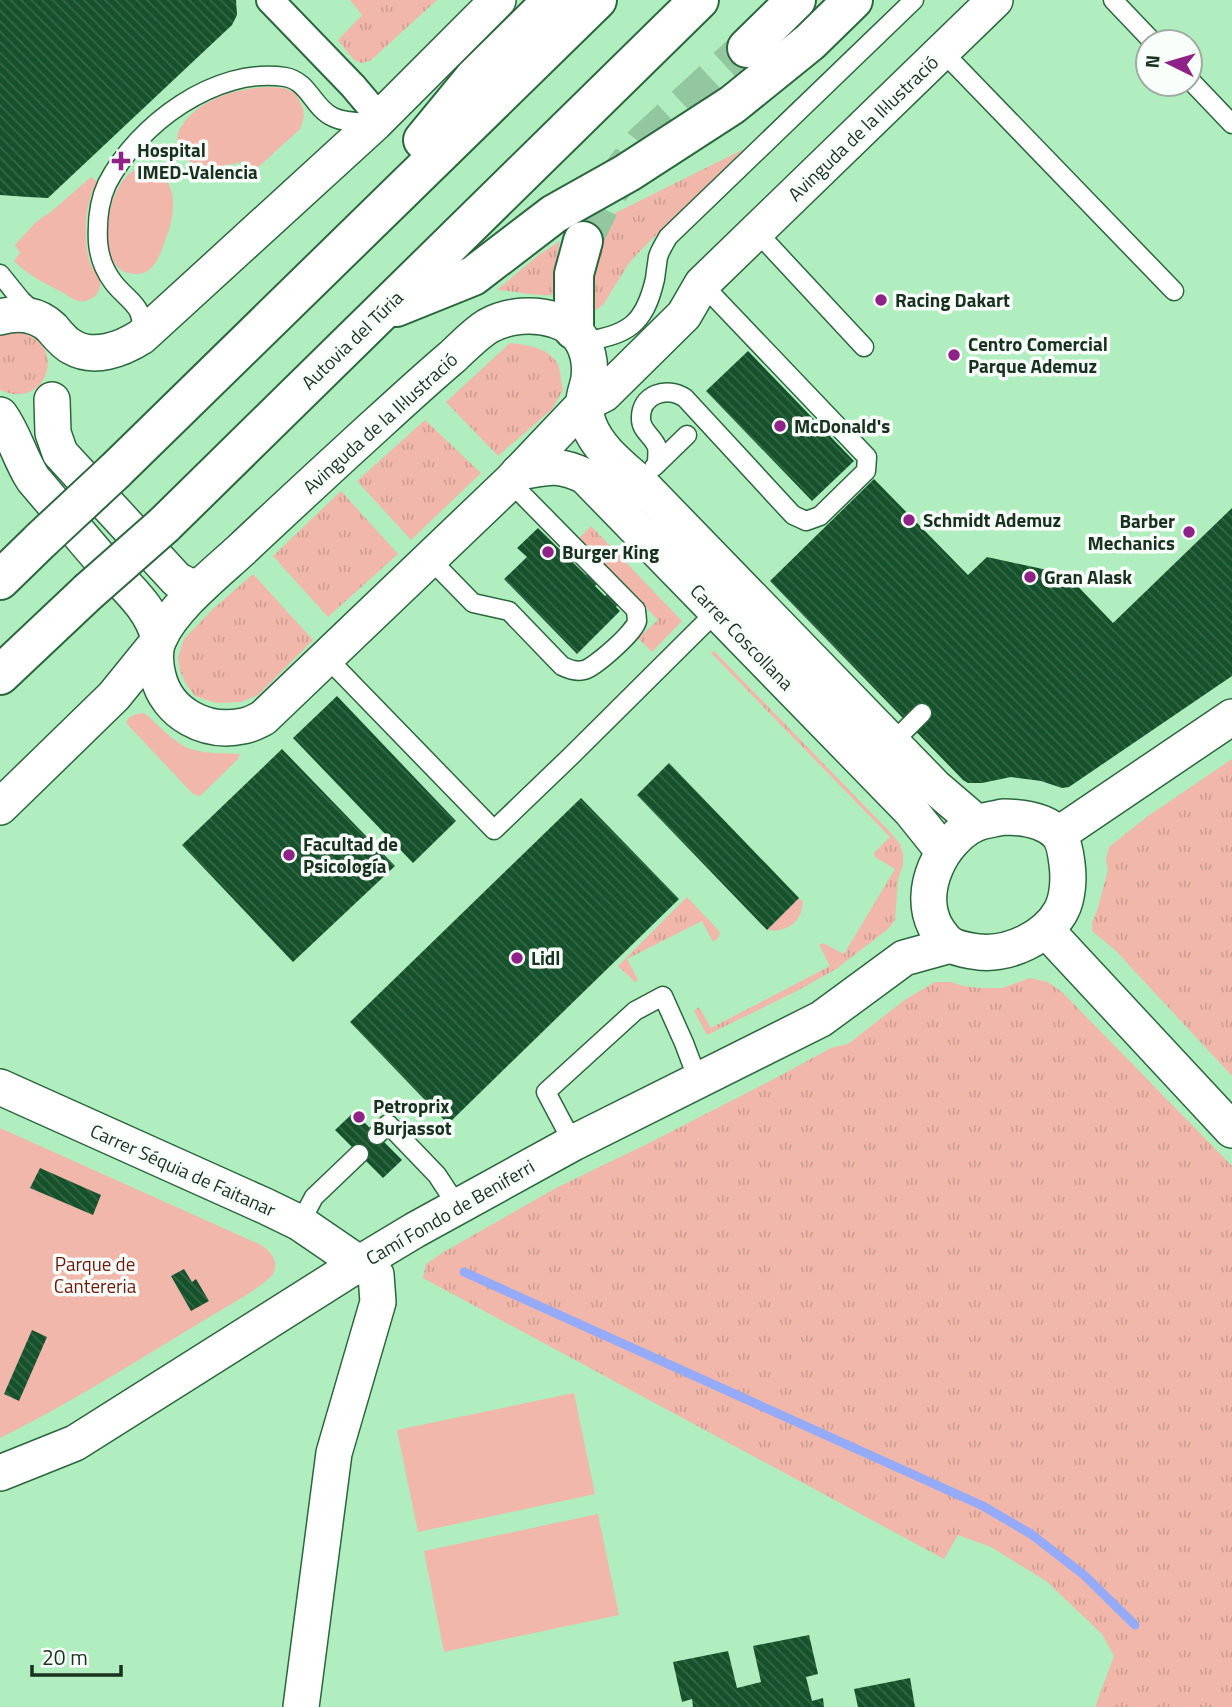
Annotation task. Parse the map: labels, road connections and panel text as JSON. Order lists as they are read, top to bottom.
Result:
{
  "streets": {
    "highway": ["Autovia del Túria"],
    "street": [
      "Avinguda de la Il·lustració",
      "Carrer Coscollana",
      "Carrer Séquia de Faitanar",
      "Camí Fondo de Beniferri"
    ]
  },
  "crossings": [
    ["Avinguda de la Il·lustració", "Carrer Coscollana"],
    ["Carrer Coscollana", "Camí Fondo de Beniferri"],
    ["Carrer Séquia de Faitanar", "Camí Fondo de Beniferri"]
  ],
  "parks": ["Parque de Cantereria"],
  "places": {
    "health": ["Hospital IMED-Valencia"],
    "other": [
      "Racing Dakart",
      "Centro Comercial Parque Ademuz",
      "McDonald's",
      "Schmidt Ademuz",
      "Barber Mechanics",
      "Burger King",
      "Gran Alask",
      "Facultad de Psicología",
      "Lidl",
      "Petroprix Burjassot"
    ]
  },
  "scale_bar": "20 m",
  "north": "left"
}
